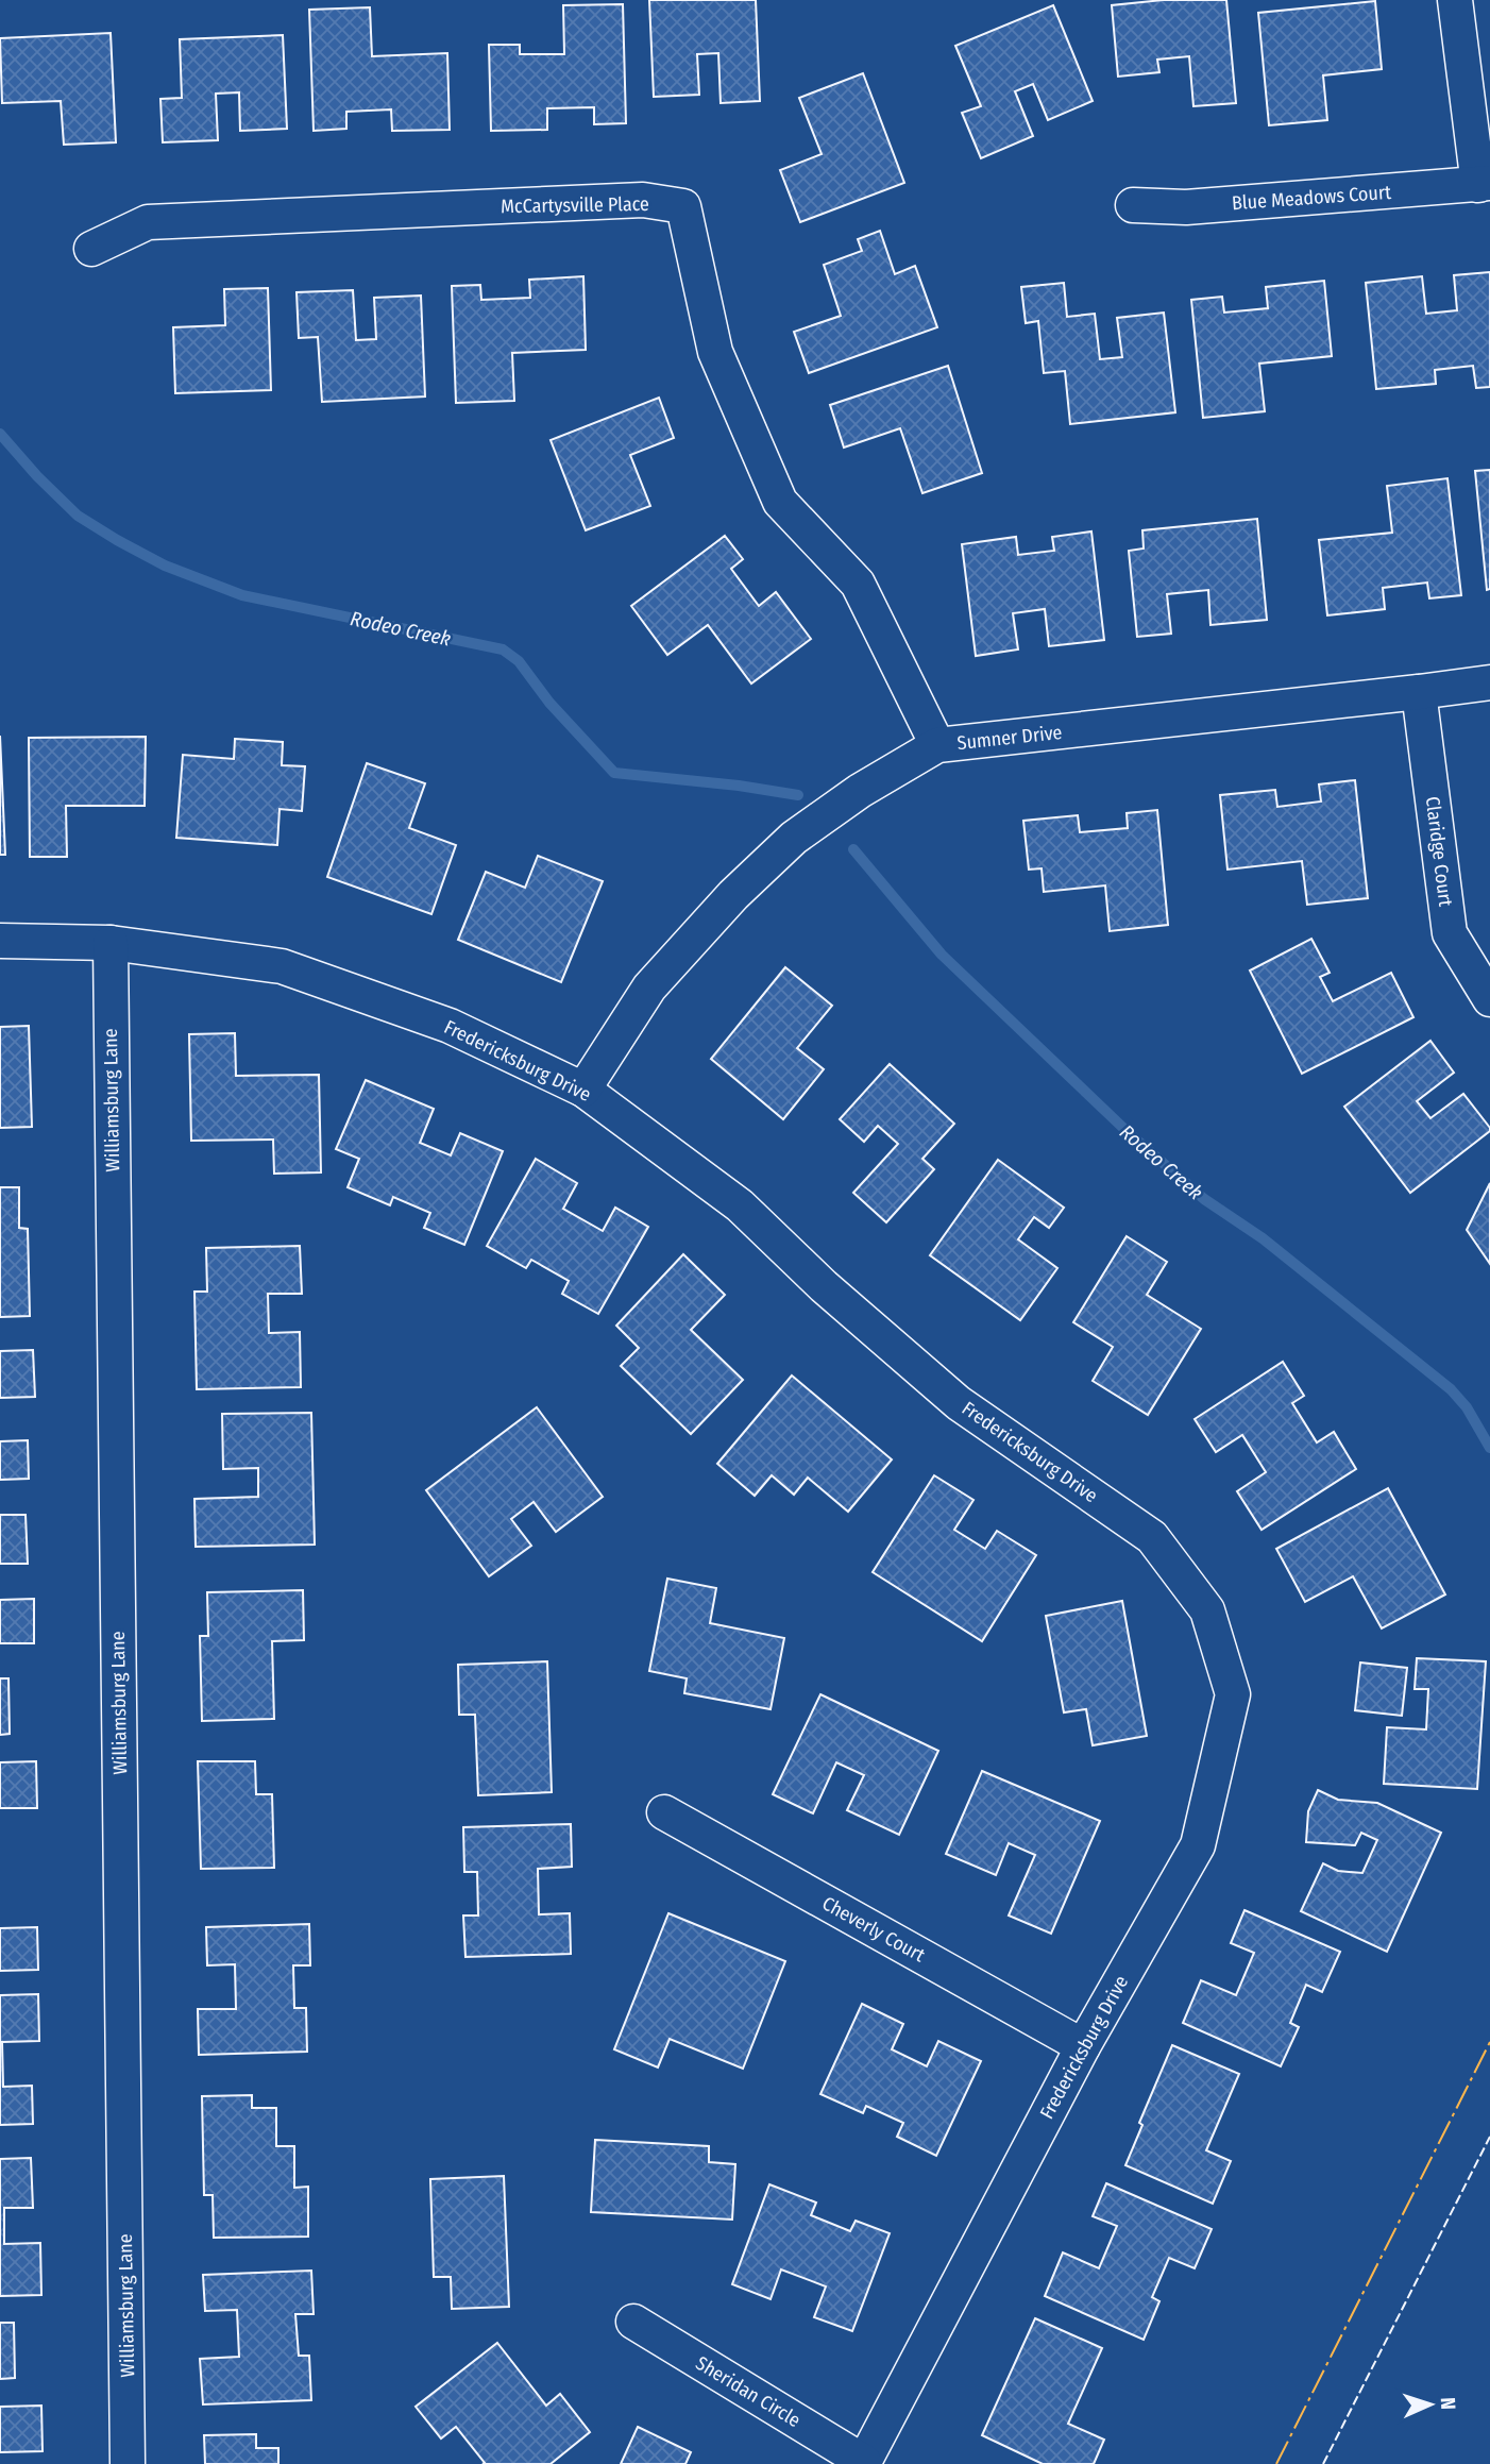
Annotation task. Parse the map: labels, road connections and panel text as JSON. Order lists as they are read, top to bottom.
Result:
{
  "streets": {
    "street": [
      "Blue Meadows Court",
      "McCartysville Place",
      "Sumner Drive",
      "Claridge Court",
      "Fredericksburg Drive",
      "Williamsburg Lane",
      "Cheverly Court",
      "Sheridan Circle"
    ]
  },
  "crossings": [
    ["McCartysville Place", "Sumner Drive"],
    ["Sumner Drive", "Claridge Court"],
    ["Sumner Drive", "Fredericksburg Drive"],
    ["Fredericksburg Drive", "Williamsburg Lane"],
    ["Fredericksburg Drive", "Cheverly Court"],
    ["Fredericksburg Drive", "Sheridan Circle"]
  ],
  "water": ["Rodeo Creek"],
  "north": "right"
}
